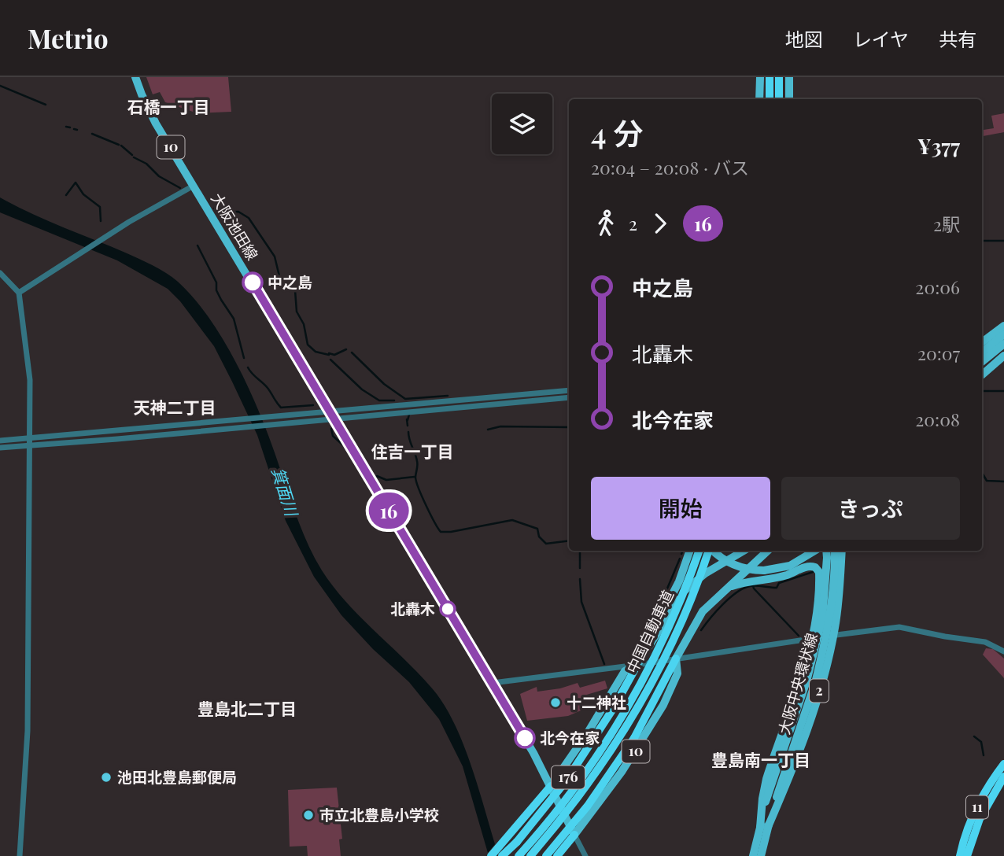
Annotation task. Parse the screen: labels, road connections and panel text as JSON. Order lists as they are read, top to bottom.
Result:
{
  "streets": {
    "highway": ["中国自動車道", "176", "11"],
    "main road": [
      "10",
      "大阪池田線",
      "大阪中央環状線",
      "2"
    ]
  },
  "crossings": [
    ["10", "大阪池田線"],
    ["10", "176"],
    ["大阪中央環状線", "2"]
  ],
  "districts": [
    "石橋一丁目",
    "天神二丁目",
    "住吉一丁目",
    "豊島北二丁目",
    "豊島南一丁目"
  ],
  "water": ["箕面川"],
  "places": [
    "中之島",
    "北轟木",
    "十二神社",
    "北今在家",
    "池田北豊島郵便局",
    "市立北豊島小学校"
  ],
  "lines": ["bus line 16"],
  "page": {
    "header": "Metrio",
    "nav": ["地図", "レイヤ", "共有"],
    "on_map": "16",
    "heading": ["4 分", "20:04 – 20:08 · バス", "¥377"],
    "legs": ["2", "16", "2駅"],
    "list": [
      {
        "name": "中之島",
        "value": "20:06"
      },
      {
        "name": "北轟木",
        "value": "20:07"
      },
      {
        "name": "北今在家",
        "value": "20:08"
      }
    ],
    "buttons": ["開始", "きっぷ"]
  }
}
